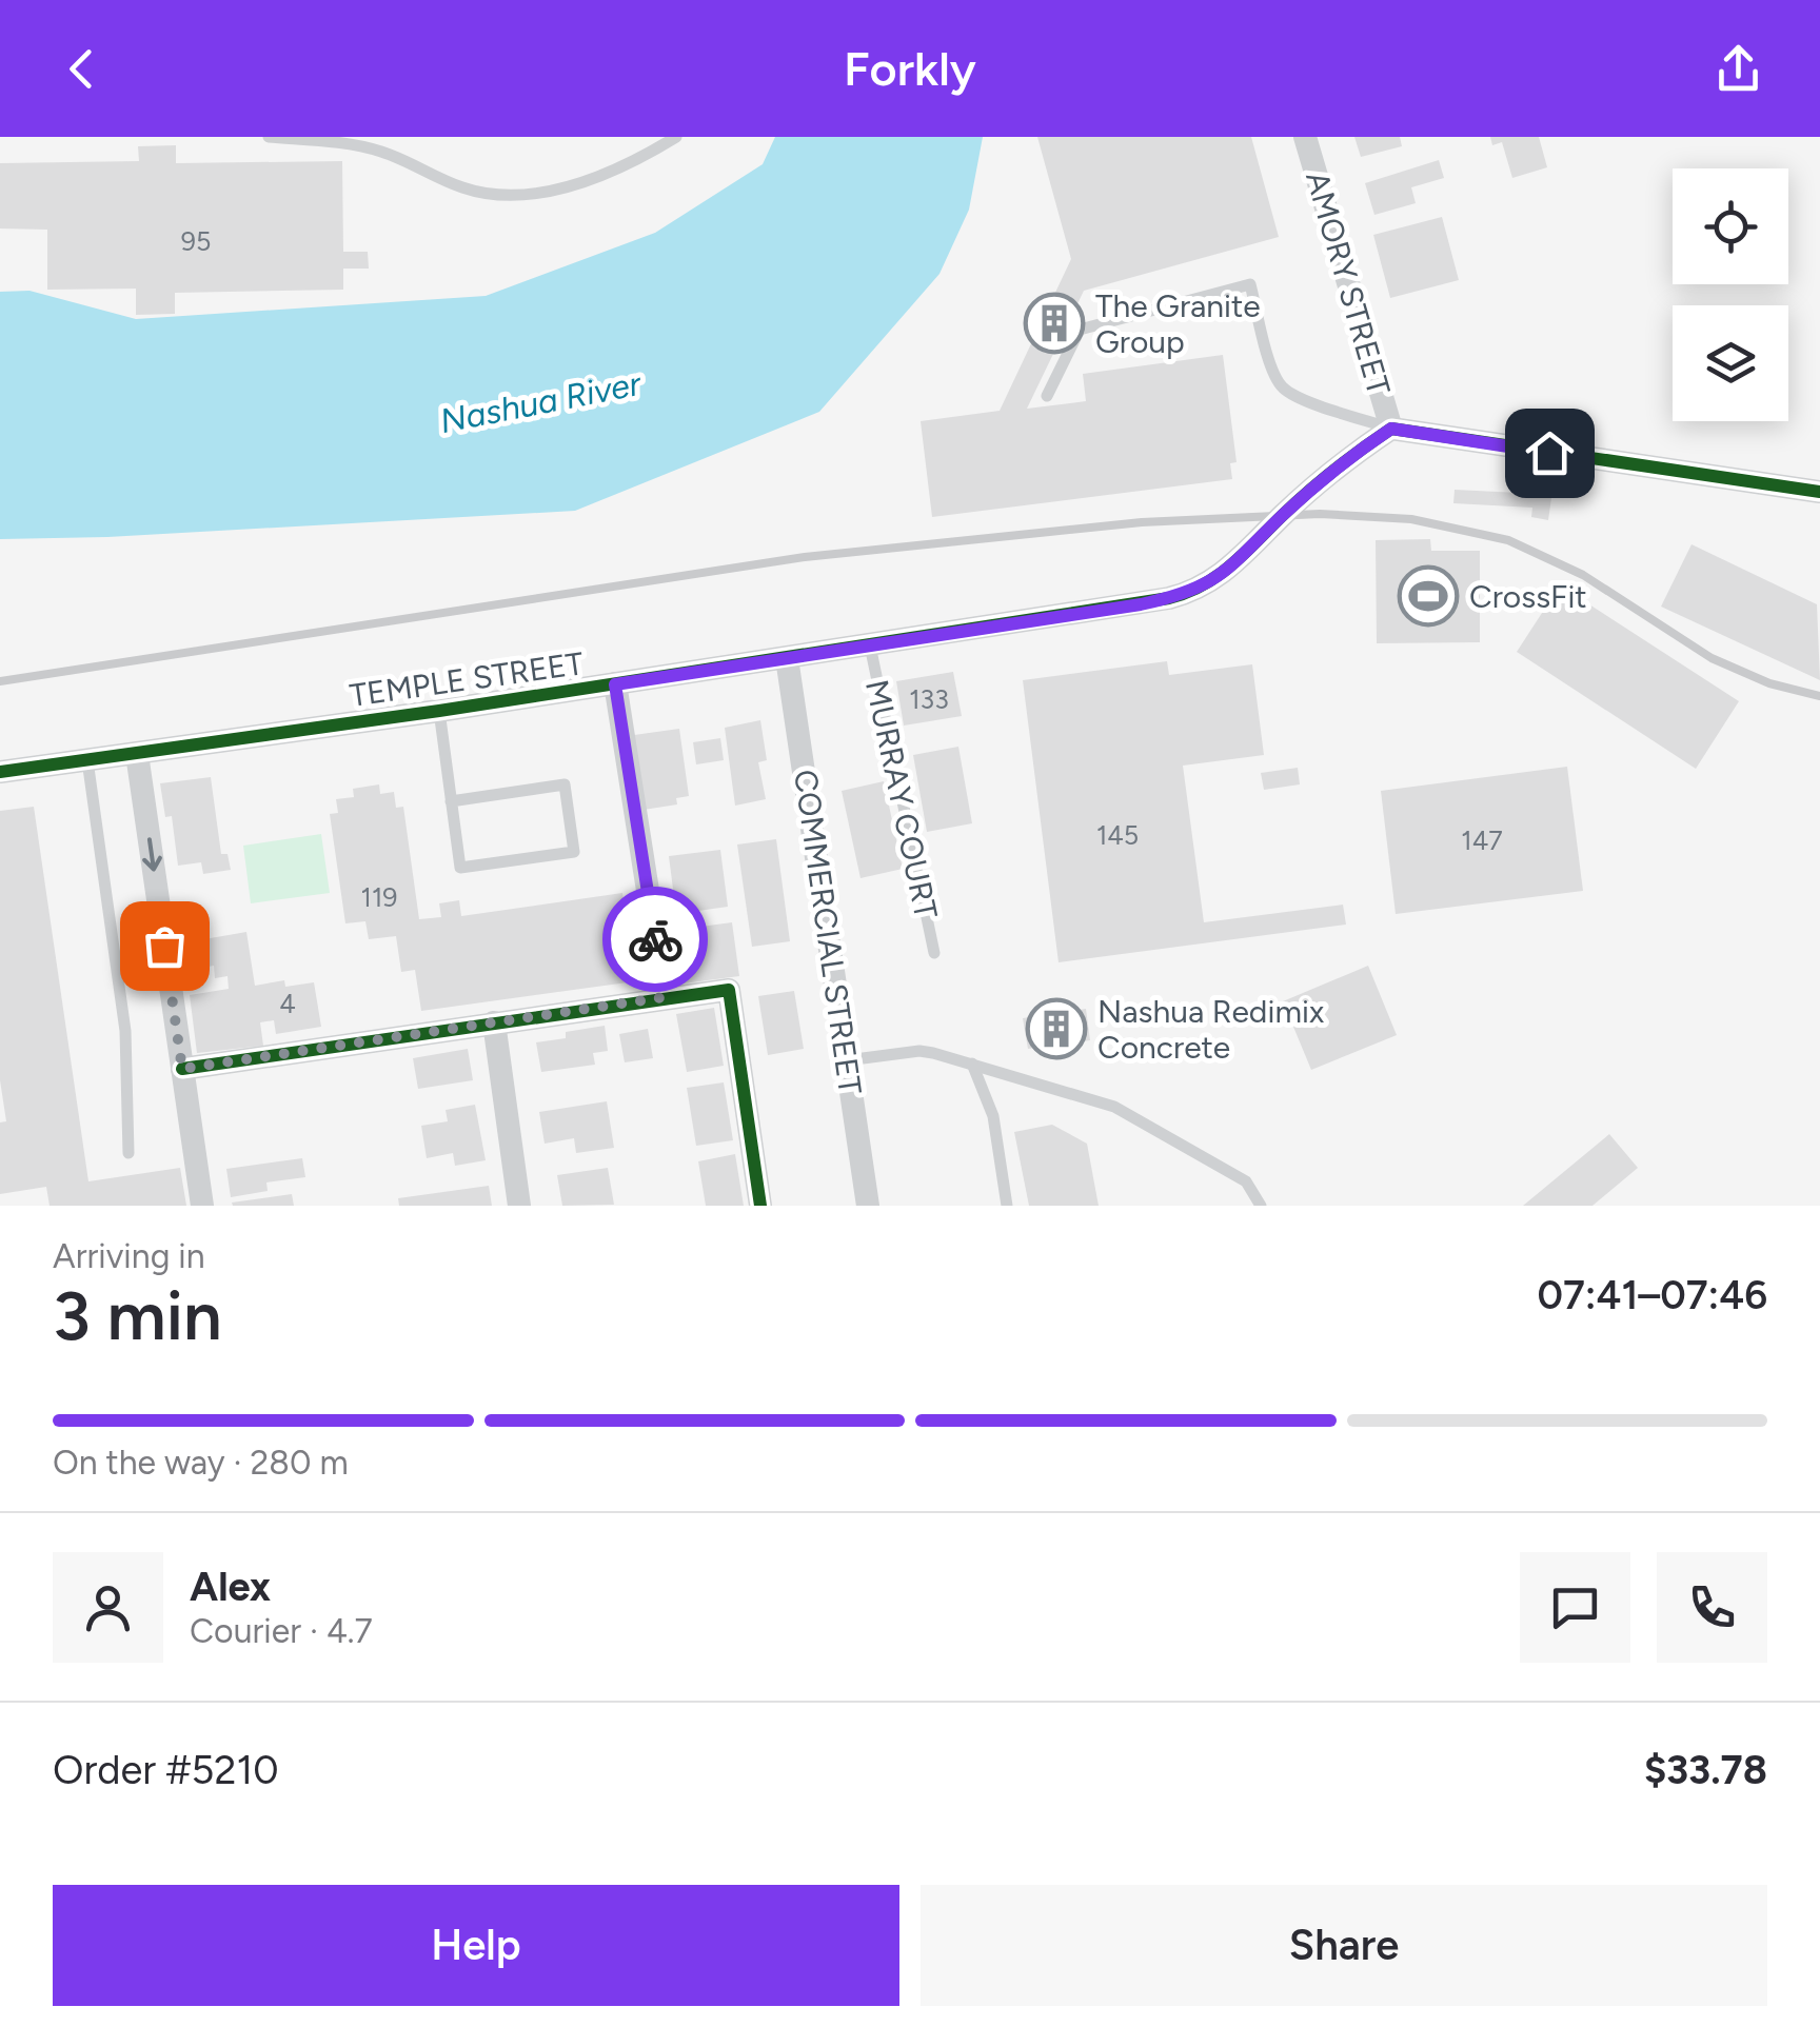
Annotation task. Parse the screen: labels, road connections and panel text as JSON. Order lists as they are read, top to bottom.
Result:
{
  "streets": {
    "street": ["AMORY STREET", "TEMPLE STREET", "COMMERCIAL STREET"],
    "lane": ["MURRAY COURT"]
  },
  "crossings": [
    ["AMORY STREET", "TEMPLE STREET"],
    ["TEMPLE STREET", "MURRAY COURT"],
    ["TEMPLE STREET", "COMMERCIAL STREET"]
  ],
  "water": ["Nashua River"],
  "places": {
    "building": ["The Granite Group", "Nashua Redimix Concrete"],
    "sports": ["CrossFit"]
  },
  "house_numbers": [
    "95",
    "133",
    "145",
    "147",
    "119",
    "4"
  ],
  "page": {
    "header": "Forkly",
    "heading": ["3 min", "Arriving in", "07:41–07:46"],
    "panel": [
      "Alex",
      "Courier · 4.7",
      "Order #5210",
      "$33.78"
    ],
    "bar": "On the way · 280 m",
    "buttons": ["Help", "Share"]
  }
}
